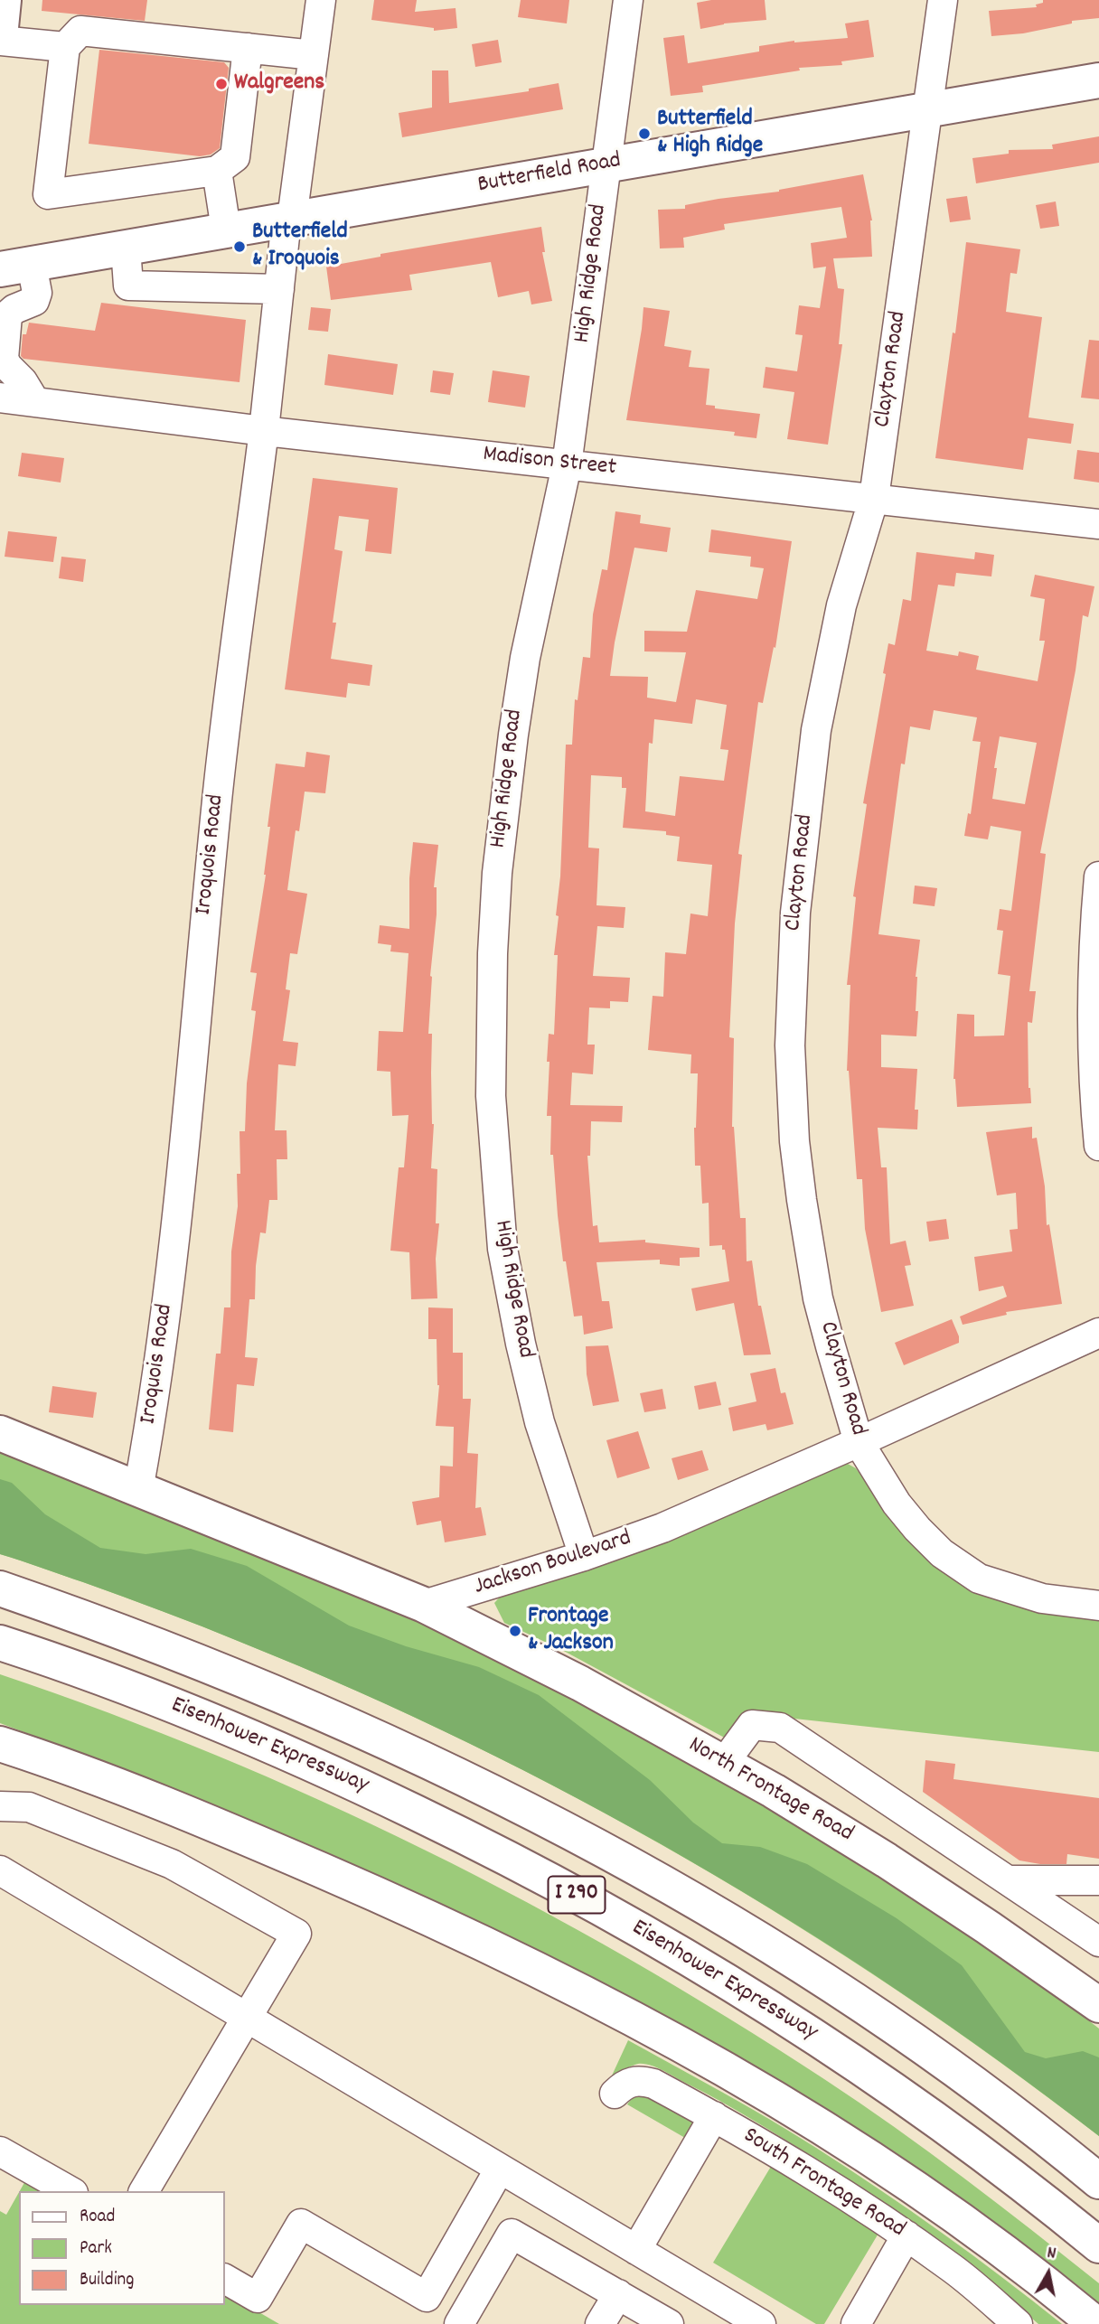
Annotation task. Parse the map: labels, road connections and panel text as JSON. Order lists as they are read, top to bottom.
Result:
{
  "streets": {
    "main road": [
      "Butterfield Road",
      "Eisenhower Expressway",
      "North Frontage Road",
      "I 290"
    ],
    "street": [
      "High Ridge Road",
      "Clayton Road",
      "Madison Street",
      "Iroquois Road",
      "Jackson Boulevard",
      "South Frontage Road"
    ]
  },
  "crossings": [
    ["Butterfield Road", "High Ridge Road"],
    ["Butterfield Road", "Clayton Road"],
    ["Butterfield Road", "Iroquois Road"],
    ["High Ridge Road", "Madison Street"],
    ["High Ridge Road", "Jackson Boulevard"],
    ["Clayton Road", "Madison Street"],
    ["Clayton Road", "Jackson Boulevard"],
    ["Madison Street", "Iroquois Road"],
    ["Jackson Boulevard", "North Frontage Road"]
  ],
  "places": [
    "Walgreens",
    "Butterfield & High Ridge",
    "Butterfield & Iroquois",
    "Frontage & Jackson"
  ],
  "legend": ["Road", "Park", "Building"],
  "north": "top"
}
